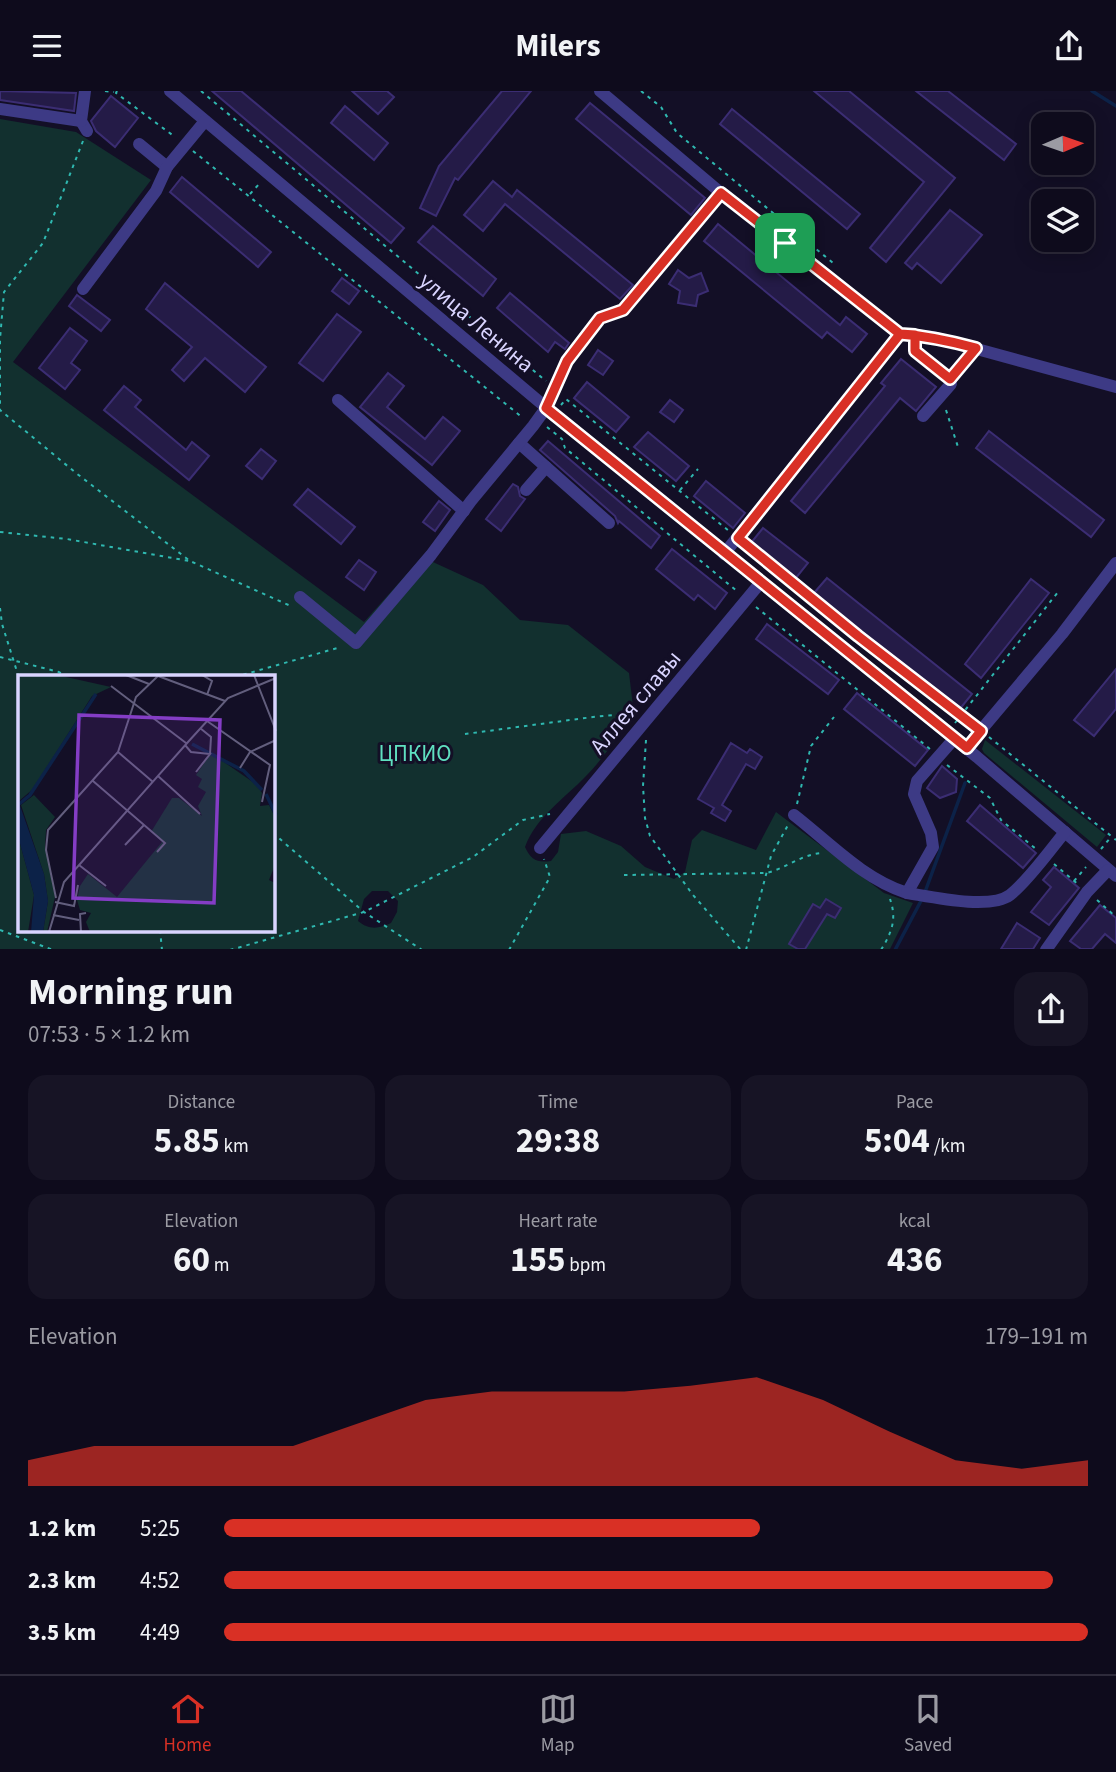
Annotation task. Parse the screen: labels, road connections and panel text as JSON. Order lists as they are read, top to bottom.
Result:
{
  "streets": {
    "street": ["улица Ленина", "Аллея славы"]
  },
  "crossings": [
    ["улица Ленина", "Аллея славы"]
  ],
  "parks": ["ЦПКИО"],
  "north": "right",
  "page": {
    "header": "Milers",
    "heading": ["Morning run", "07:53 · 5 × 1.2 km"],
    "stats": [
      ["Distance", "5.85 km"],
      ["Time", "29:38"],
      ["Pace", "5:04 /km"],
      ["Elevation", "60 m"],
      ["Heart rate", "155 bpm"],
      ["kcal", "436"]
    ],
    "chart": ["Elevation", "179–191 m"],
    "list": [
      {
        "name": "1.2 km",
        "note": "5:25"
      },
      {
        "name": "2.3 km",
        "note": "4:52"
      },
      {
        "name": "3.5 km",
        "note": "4:49"
      }
    ],
    "tabs": ["Home", "Map", "Saved"]
  }
}
